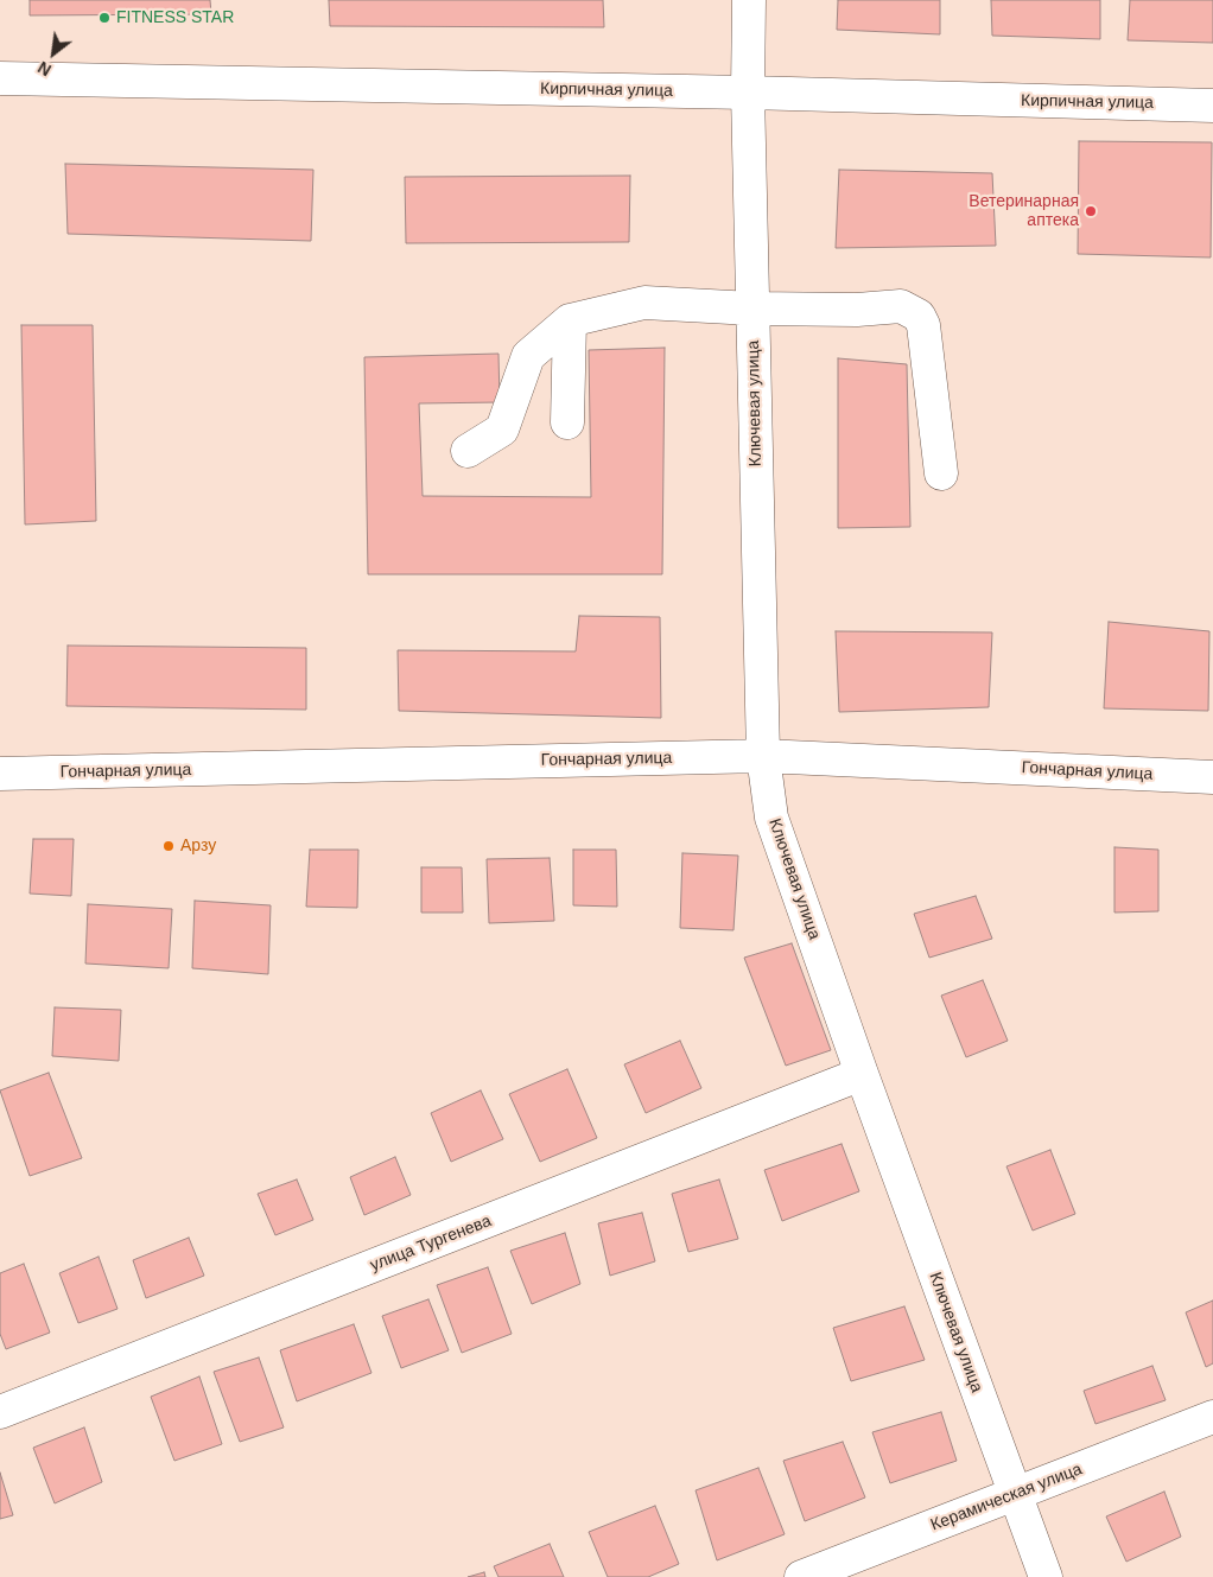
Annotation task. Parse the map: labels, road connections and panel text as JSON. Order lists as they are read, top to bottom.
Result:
{
  "streets": {
    "street": [
      "Кирпичная улица",
      "Ключевая улица",
      "Гончарная улица",
      "улица Тургенева",
      "Керамическая улица"
    ]
  },
  "crossings": [
    ["Кирпичная улица", "Ключевая улица"],
    ["Ключевая улица", "Гончарная улица"],
    ["Ключевая улица", "улица Тургенева"],
    ["Ключевая улица", "Керамическая улица"]
  ],
  "places": ["FITNESS STAR", "Ветеринарная аптека", "Арзу"],
  "north": "bottom left"
}
